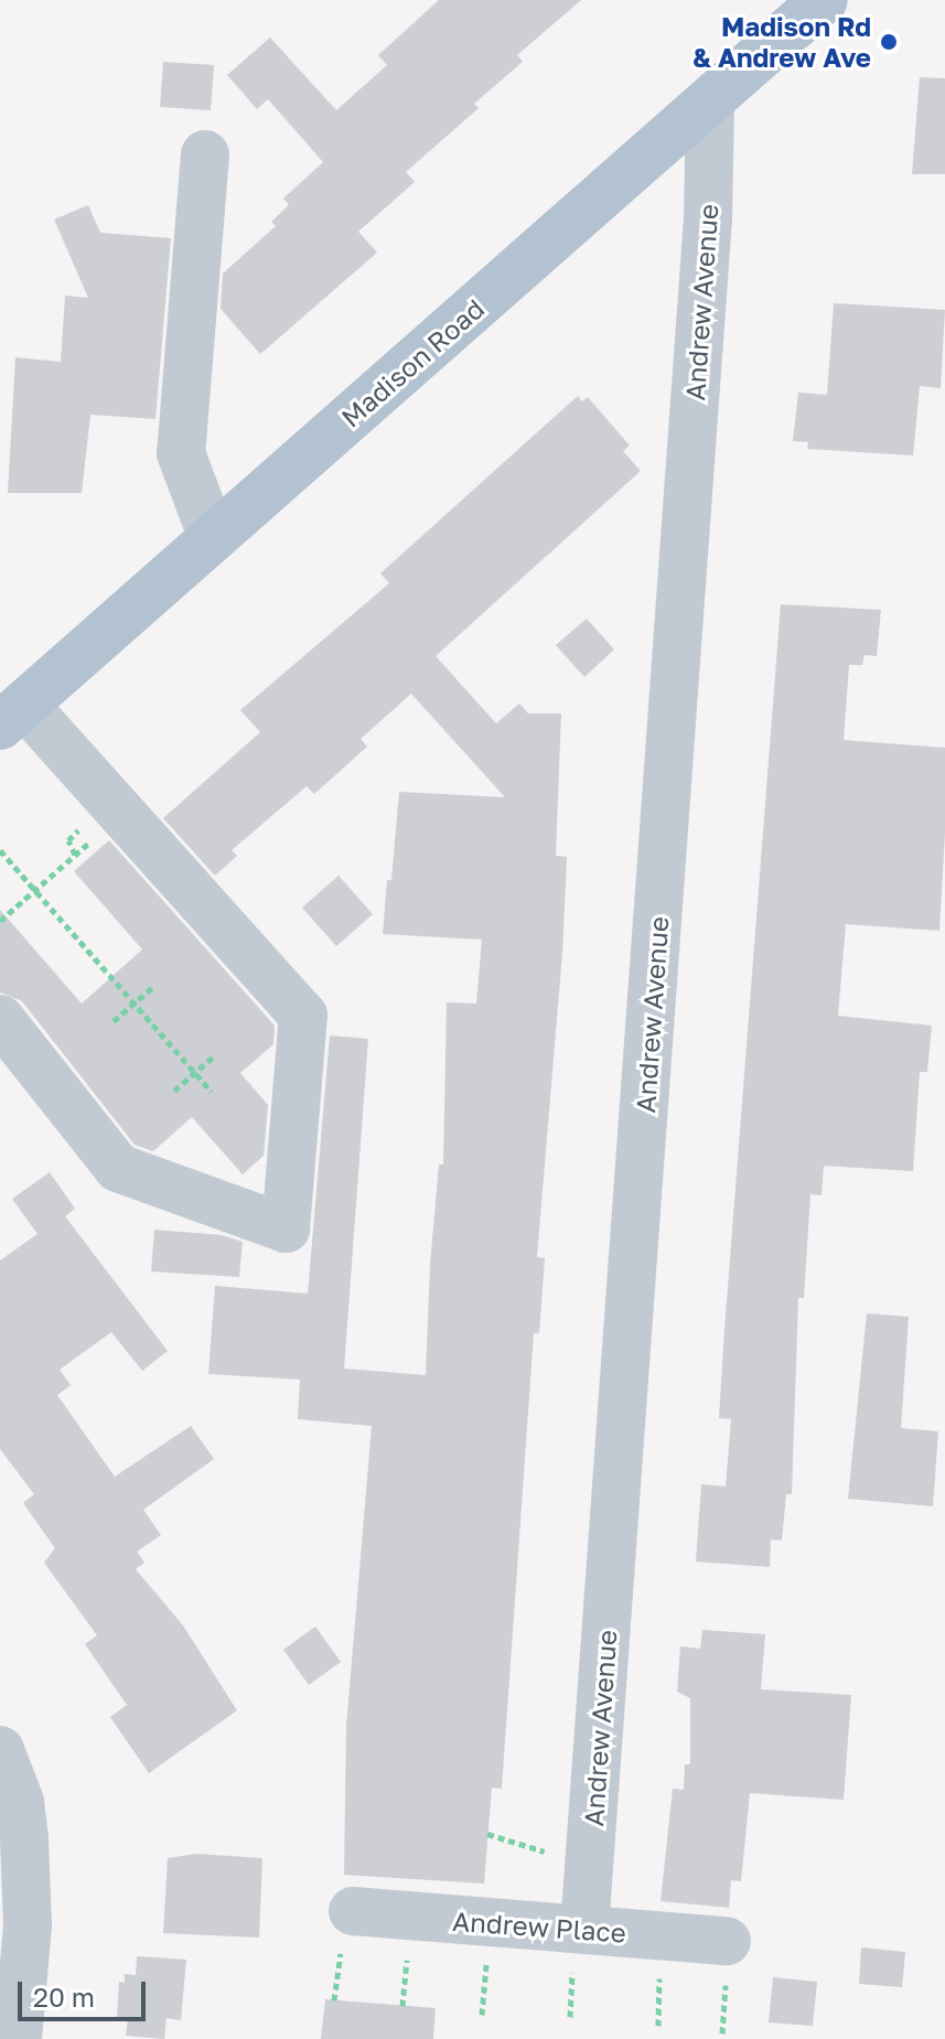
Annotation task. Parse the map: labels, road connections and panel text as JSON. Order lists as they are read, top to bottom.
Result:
{
  "streets": {
    "main road": ["Madison Road"],
    "street": ["Andrew Avenue", "Andrew Place"]
  },
  "crossings": [
    ["Andrew Avenue", "Madison Road"],
    ["Andrew Avenue", "Andrew Place"]
  ],
  "places": ["Madison Rd & Andrew Ave"],
  "scale_bar": "20 m"
}
